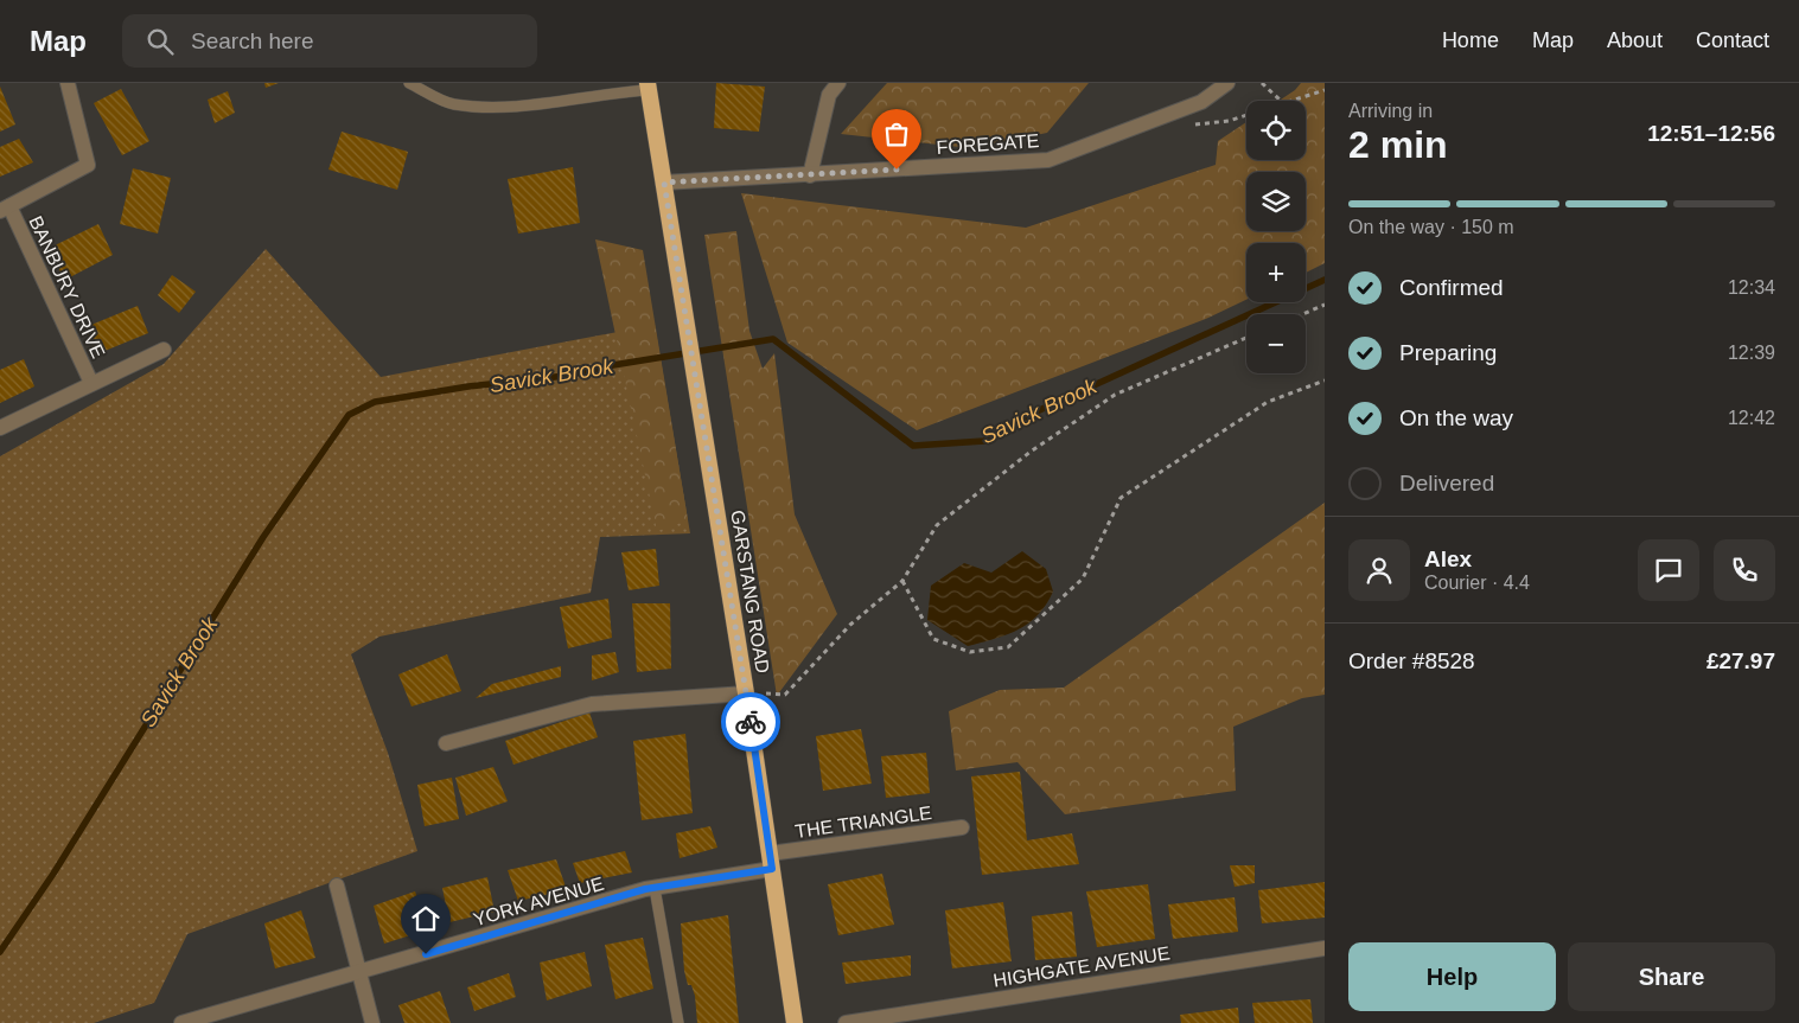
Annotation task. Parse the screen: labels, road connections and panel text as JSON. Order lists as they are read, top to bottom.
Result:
{
  "streets": {
    "highway": ["GARSTANG ROAD"],
    "street": [
      "FOREGATE",
      "BANBURY DRIVE",
      "THE TRIANGLE",
      "YORK AVENUE",
      "HIGHGATE AVENUE"
    ]
  },
  "crossings": [
    ["FOREGATE", "GARSTANG ROAD"],
    ["GARSTANG ROAD", "THE TRIANGLE"],
    ["GARSTANG ROAD", "YORK AVENUE"],
    ["THE TRIANGLE", "YORK AVENUE"]
  ],
  "water": ["Savick Brook"],
  "page": {
    "header": "Map",
    "search": "Search here",
    "nav": [
      "Home",
      "Map",
      "About",
      "Contact"
    ],
    "heading": ["2 min", "Arriving in", "12:51–12:56"],
    "panel": [
      "Alex",
      "Courier · 4.4",
      "Order #8528",
      "£27.97"
    ],
    "map_buttons": ["+", "−"],
    "bar": "On the way · 150 m",
    "list": [
      ["Confirmed", "12:34"],
      ["Preparing", "12:39"],
      ["On the way", "12:42"],
      "Delivered"
    ],
    "buttons": ["Help", "Share"]
  }
}
